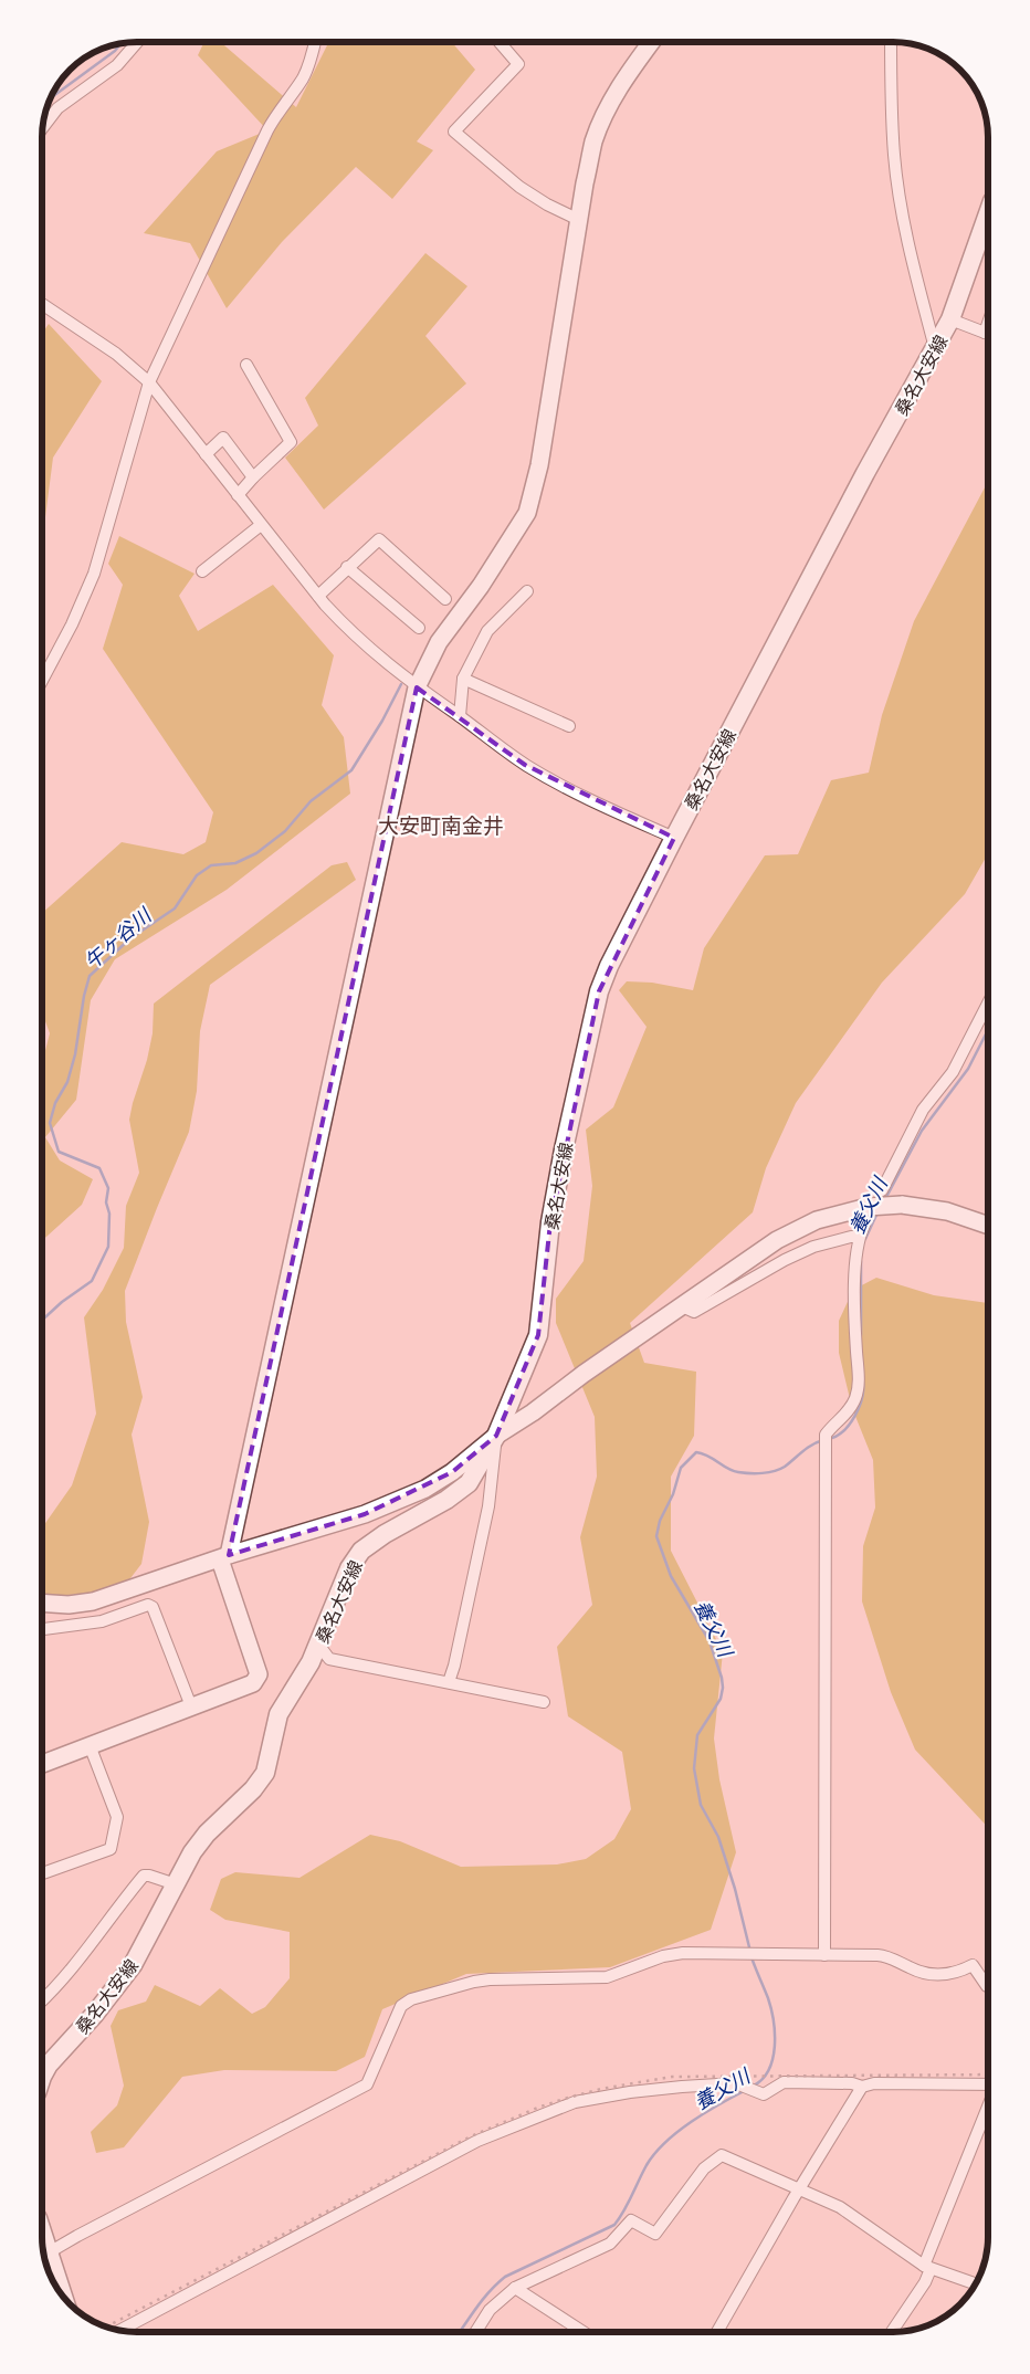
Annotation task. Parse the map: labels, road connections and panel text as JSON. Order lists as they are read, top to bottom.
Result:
{
  "streets": {
    "main road": ["桑名大安線"]
  },
  "districts": ["大安町南金井"],
  "water": ["午ヶ谷川", "養父川"]
}
